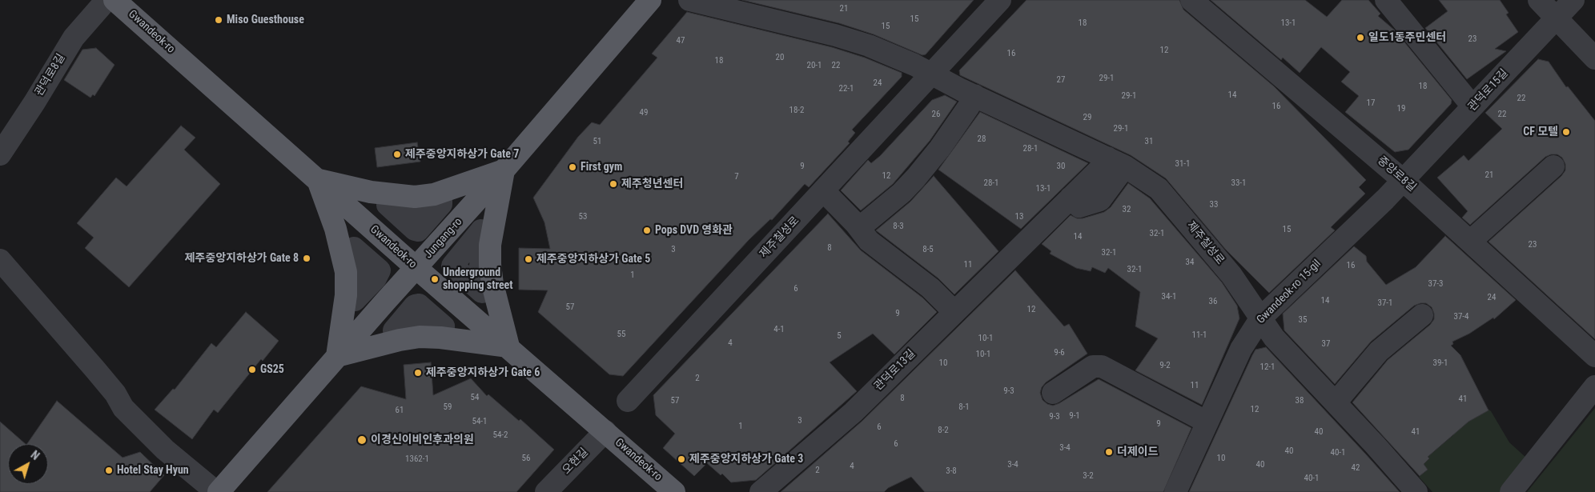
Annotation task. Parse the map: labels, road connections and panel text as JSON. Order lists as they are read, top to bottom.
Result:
{
  "streets": {
    "main road": ["Gwandeok-ro", "Jungang-ro"],
    "street": [
      "관덕로8길",
      "관덕로15길",
      "중앙로8길",
      "제주칠성로",
      "Gwandeok-ro 15-gil",
      "관덕로13길",
      "오현길"
    ]
  },
  "crossings": [
    ["Gwandeok-ro", "Jungang-ro"],
    ["Gwandeok-ro", "오현길"],
    ["관덕로15길", "중앙로8길"],
    ["관덕로15길", "Gwandeok-ro 15-gil"],
    ["중앙로8길", "Gwandeok-ro 15-gil"],
    ["제주칠성로", "Gwandeok-ro 15-gil"],
    ["제주칠성로", "관덕로13길"]
  ],
  "places": [
    "Miso Guesthouse",
    "일도1동주민센터",
    "CF 모텔",
    "제주중앙지하상가 Gate 7",
    "First gym",
    "제주청년센터",
    "Pops DVD 영화관",
    "제주중앙지하상가 Gate 8",
    "제주중앙지하상가 Gate 5",
    "Underground shopping street",
    "GS25",
    "제주중앙지하상가 Gate 6",
    "이경신이비인후과의원",
    "더제이드",
    "제주중앙지하상가 Gate 3",
    "Hotel Stay Hyun"
  ],
  "house_numbers": [
    "21",
    "15",
    "18",
    "13-1",
    "15",
    "23",
    "47",
    "12",
    "16",
    "20",
    "18",
    "20-1",
    "22",
    "29-1",
    "27",
    "24",
    "18",
    "22-1",
    "14",
    "29-1",
    "22",
    "17",
    "16",
    "19",
    "18-2",
    "49",
    "26",
    "22",
    "29",
    "29-1",
    "28",
    "51",
    "31",
    "28-1",
    "31-1",
    "9",
    "30",
    "21",
    "12",
    "7",
    "28-1",
    "33-1",
    "13-1",
    "33",
    "32",
    "53",
    "13",
    "8-3",
    "15",
    "32-1",
    "14",
    "23",
    "8",
    "3",
    "8-5",
    "32-1",
    "34",
    "11",
    "16",
    "32-1",
    "1",
    "37-3",
    "6",
    "34-1",
    "24",
    "14",
    "36",
    "37-1",
    "57",
    "12",
    "9",
    "37-4",
    "35",
    "4-1",
    "55",
    "11-1",
    "5",
    "10-1",
    "4",
    "37",
    "9-6",
    "10-1",
    "10",
    "39-1",
    "9-2",
    "12-1",
    "2",
    "11",
    "9-3",
    "54",
    "8",
    "41",
    "57",
    "38",
    "59",
    "8-1",
    "12",
    "61",
    "9-1",
    "9-3",
    "3",
    "54-1",
    "9",
    "1",
    "6",
    "8-2",
    "40",
    "41",
    "54-2",
    "6",
    "3-4",
    "40",
    "40-1",
    "56",
    "10",
    "1362-1",
    "3-4",
    "40",
    "4",
    "42",
    "2",
    "3-8",
    "3-2",
    "40-1"
  ],
  "north": "top right"
}
